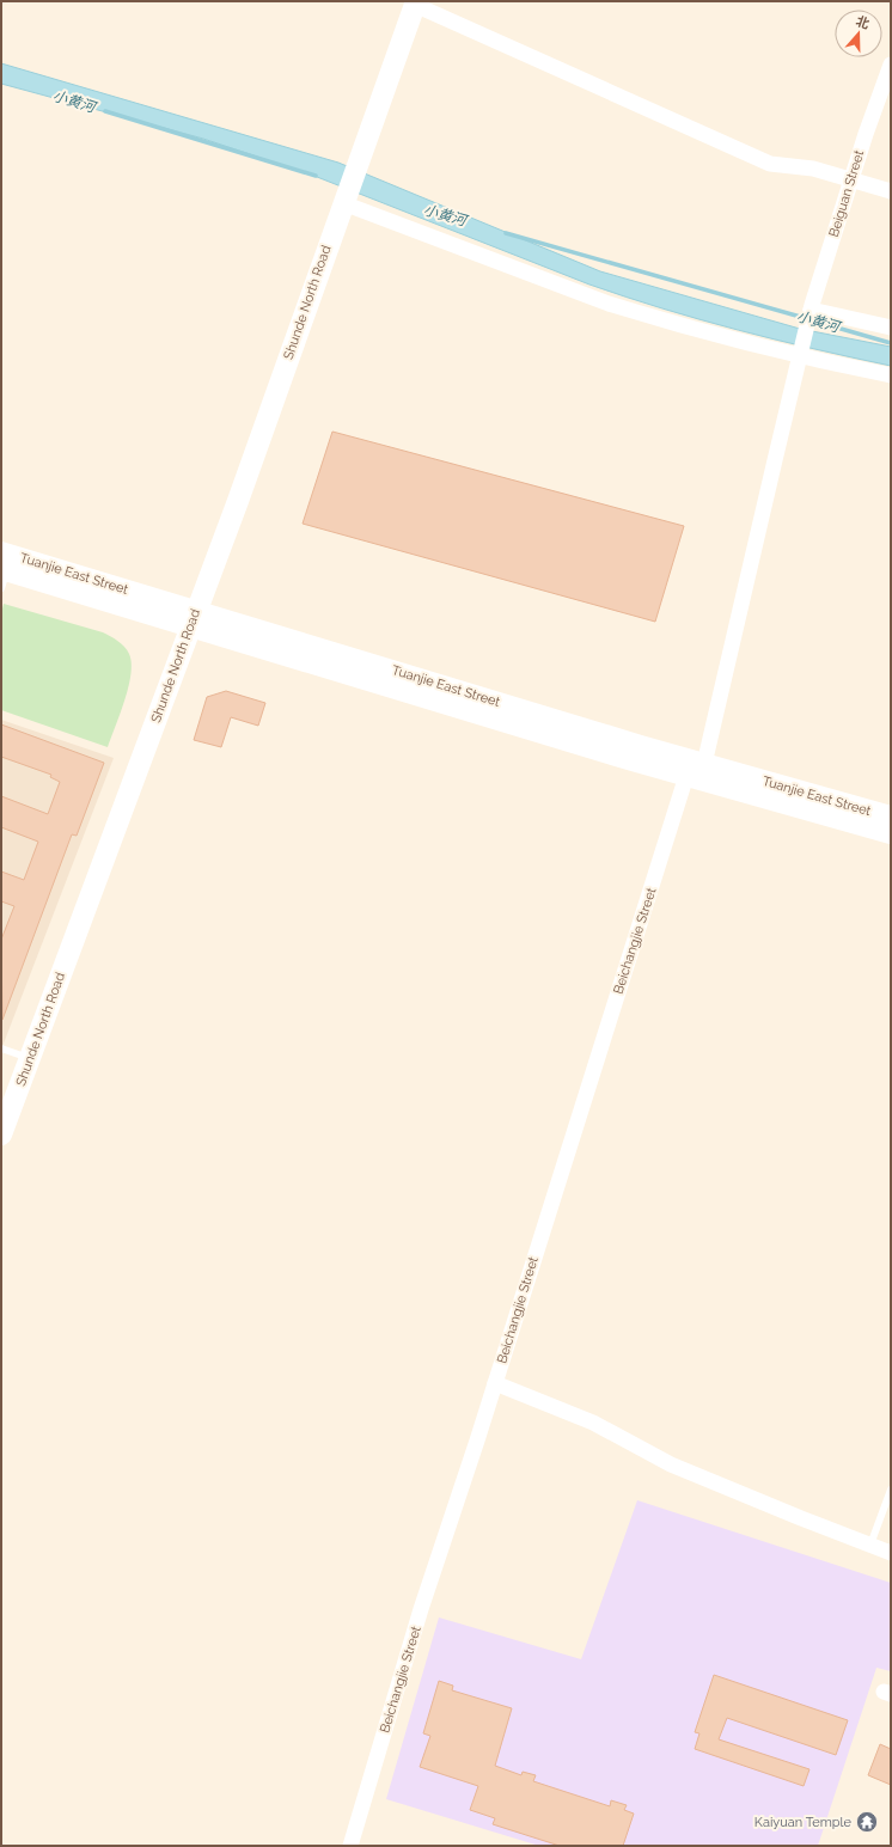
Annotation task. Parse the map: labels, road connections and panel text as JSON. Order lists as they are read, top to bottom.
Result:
{
  "streets": {
    "street": [
      "Beiguan Street",
      "Shunde North Road",
      "Tuanjie East Street",
      "Beichangjie Street"
    ]
  },
  "crossings": [
    ["Beiguan Street", "Beichangjie Street"],
    ["Shunde North Road", "Tuanjie East Street"],
    ["Tuanjie East Street", "Beichangjie Street"]
  ],
  "water": ["小黄河"],
  "places": {
    "temple": ["Kaiyuan Temple"]
  },
  "north": "top"
}
